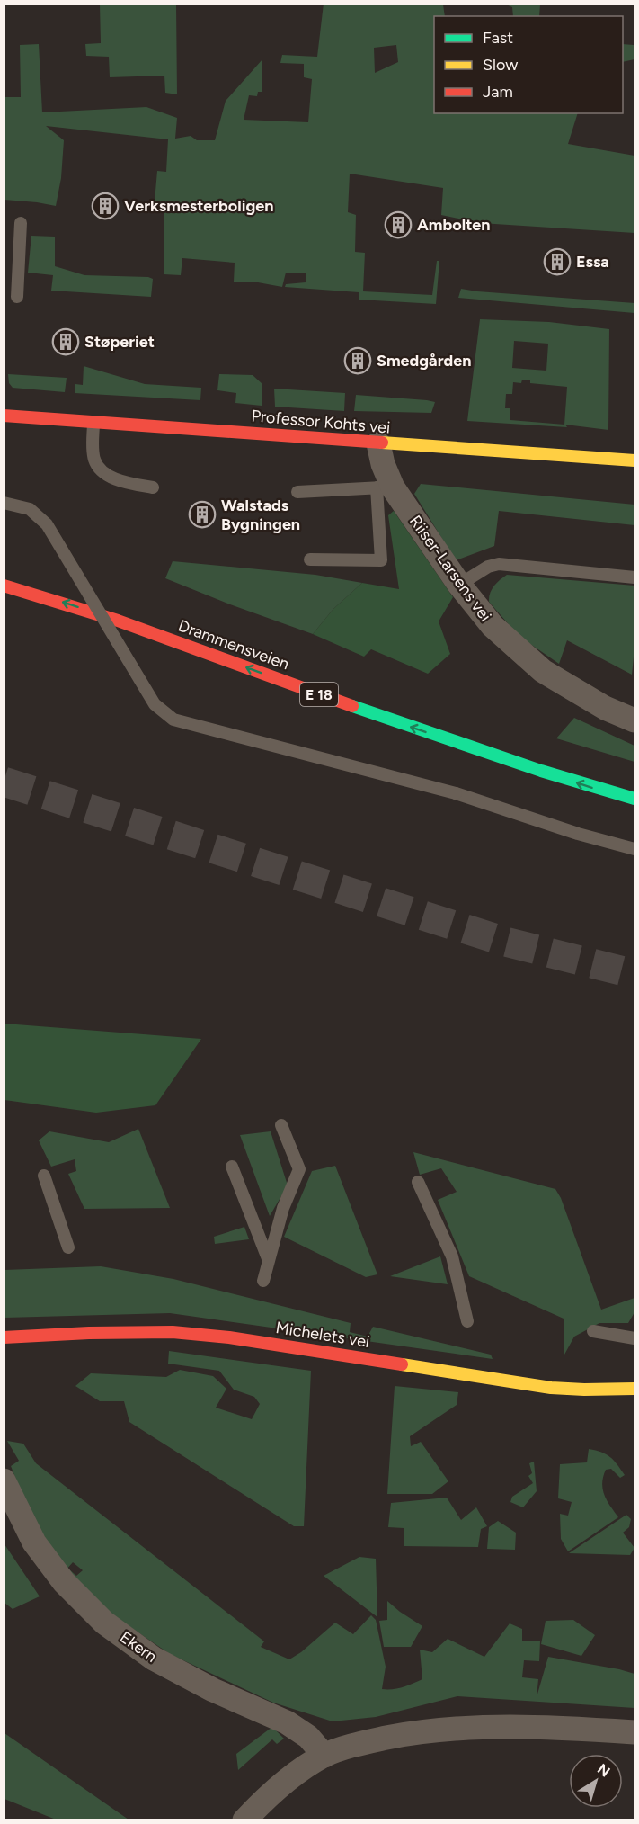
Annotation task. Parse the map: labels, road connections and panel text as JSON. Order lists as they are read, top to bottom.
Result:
{
  "streets": {
    "main road": [
      "Professor Kohts vei",
      "Drammensveien",
      "E 18",
      "Michelets vei"
    ],
    "street": ["Riiser-Larsens vei", "Ekern"]
  },
  "crossings": [
    ["Professor Kohts vei", "Riiser-Larsens vei"]
  ],
  "one_way": ["Drammensveien"],
  "places": {
    "building": [
      "Verksmesterboligen",
      "Ambolten",
      "Essa",
      "Støperiet",
      "Smedgården",
      "Walstads Bygningen"
    ]
  },
  "legend": ["Fast", "Slow", "Jam"],
  "north": "top right"
}
